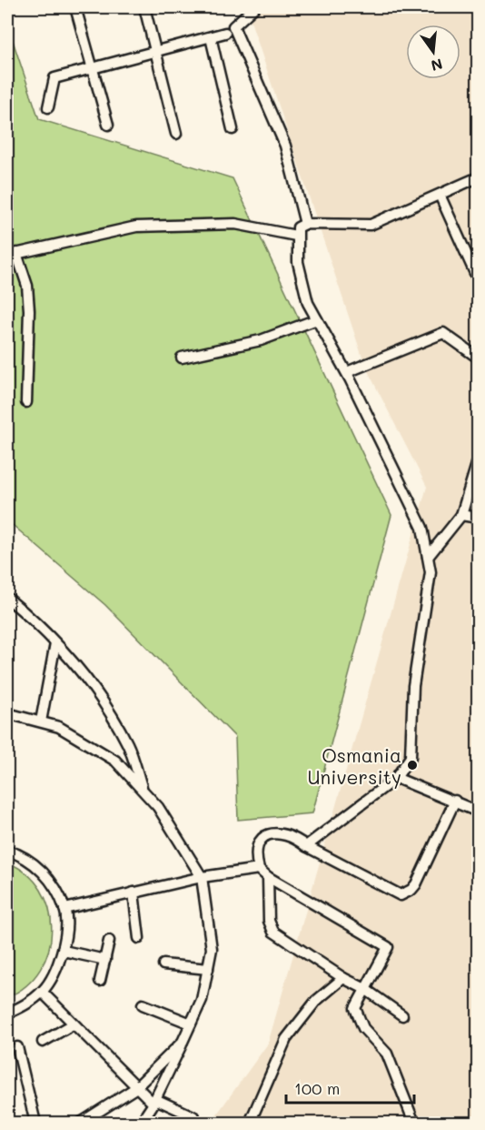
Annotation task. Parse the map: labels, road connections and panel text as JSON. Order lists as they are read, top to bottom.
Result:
{
  "places": ["Osmania University"],
  "scale_bar": "100 m",
  "north": "bottom"
}
